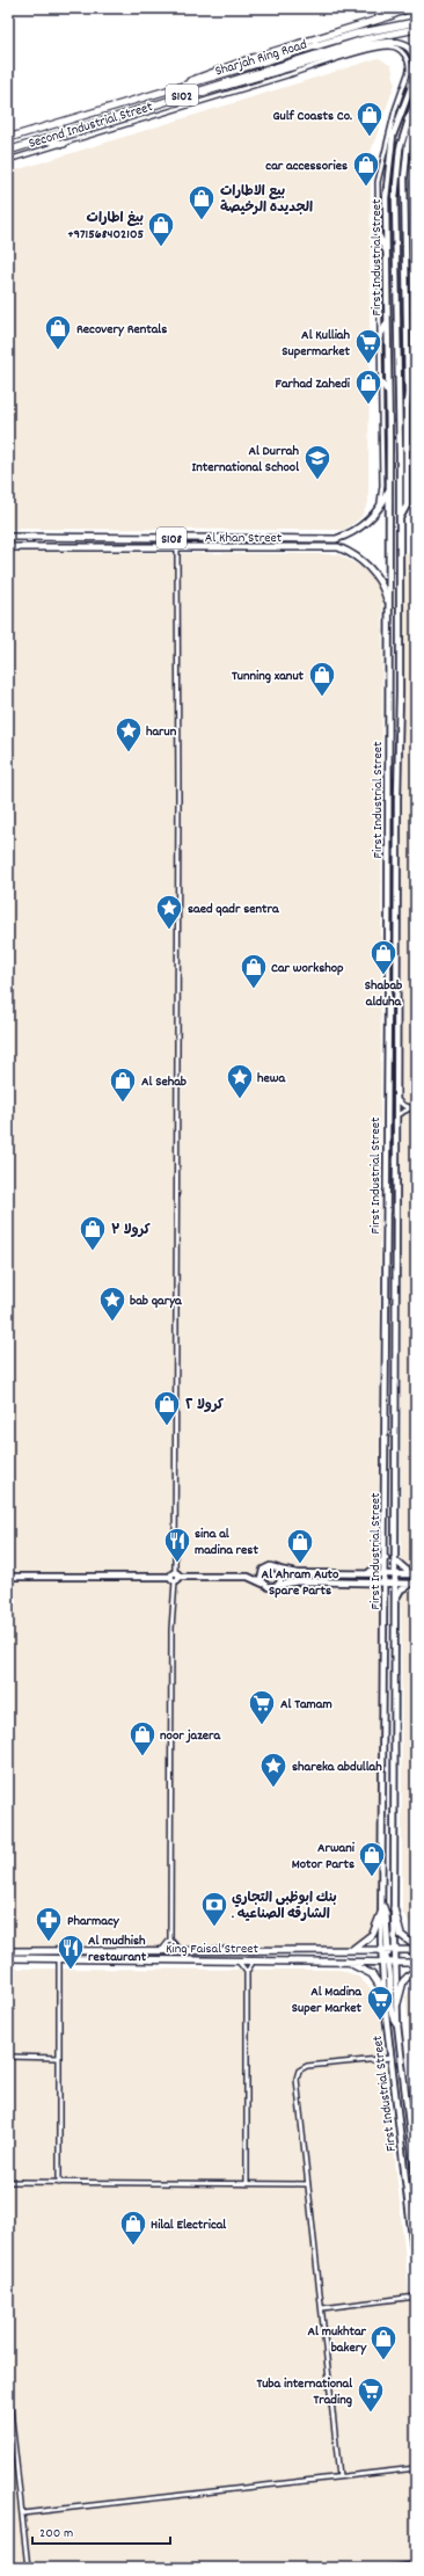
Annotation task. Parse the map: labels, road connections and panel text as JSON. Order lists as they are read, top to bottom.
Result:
{
  "streets": {
    "highway": ["Sharjah Ring Road", "S102"],
    "main road": [
      "First Industrial Street",
      "Al Khan Street",
      "S108",
      "King Faisal Street"
    ],
    "street": ["Second Industrial Street"]
  },
  "crossings": [
    ["Second Industrial Street", "Al Khan Street"],
    ["First Industrial Street", "Al Khan Street"],
    ["First Industrial Street", "King Faisal Street"]
  ],
  "places": {
    "shop": [
      "Gulf Coasts Co.",
      "car accessories",
      "بيع الاطارات الجديده الرخيصة",
      "بيغ اطارات +971568402105",
      "Recovery Rentals",
      "Farhad Zahedi",
      "Tunning xanut",
      "Shabab alduha",
      "Car workshop",
      "Al Sehab",
      "كرولا ٣",
      "كرولا ٢",
      "Al Ahram Auto Spare Parts",
      "noor jazera",
      "Arwani Motor Parts",
      "Hilal Electrical",
      "Al mukhtar bakery"
    ],
    "supermarket": [
      "Al Kulliah Supermarket",
      "Al Tamam",
      "Al Madina Super Market",
      "Tuba international Trading"
    ],
    "school or university": ["Al Durrah International School"],
    "place": [
      "harun",
      "saed qadr sentra",
      "hewa",
      "bab qarya",
      "shareka abdullah"
    ],
    "restaurant": ["sina al madina rest", "Al mudhish restaurant"],
    "bank": ["بنك ابوظبي التجاري . الشارقه الصناعيه"],
    "pharmacy": ["Pharmacy"]
  },
  "scale_bar": "200 m"
}
